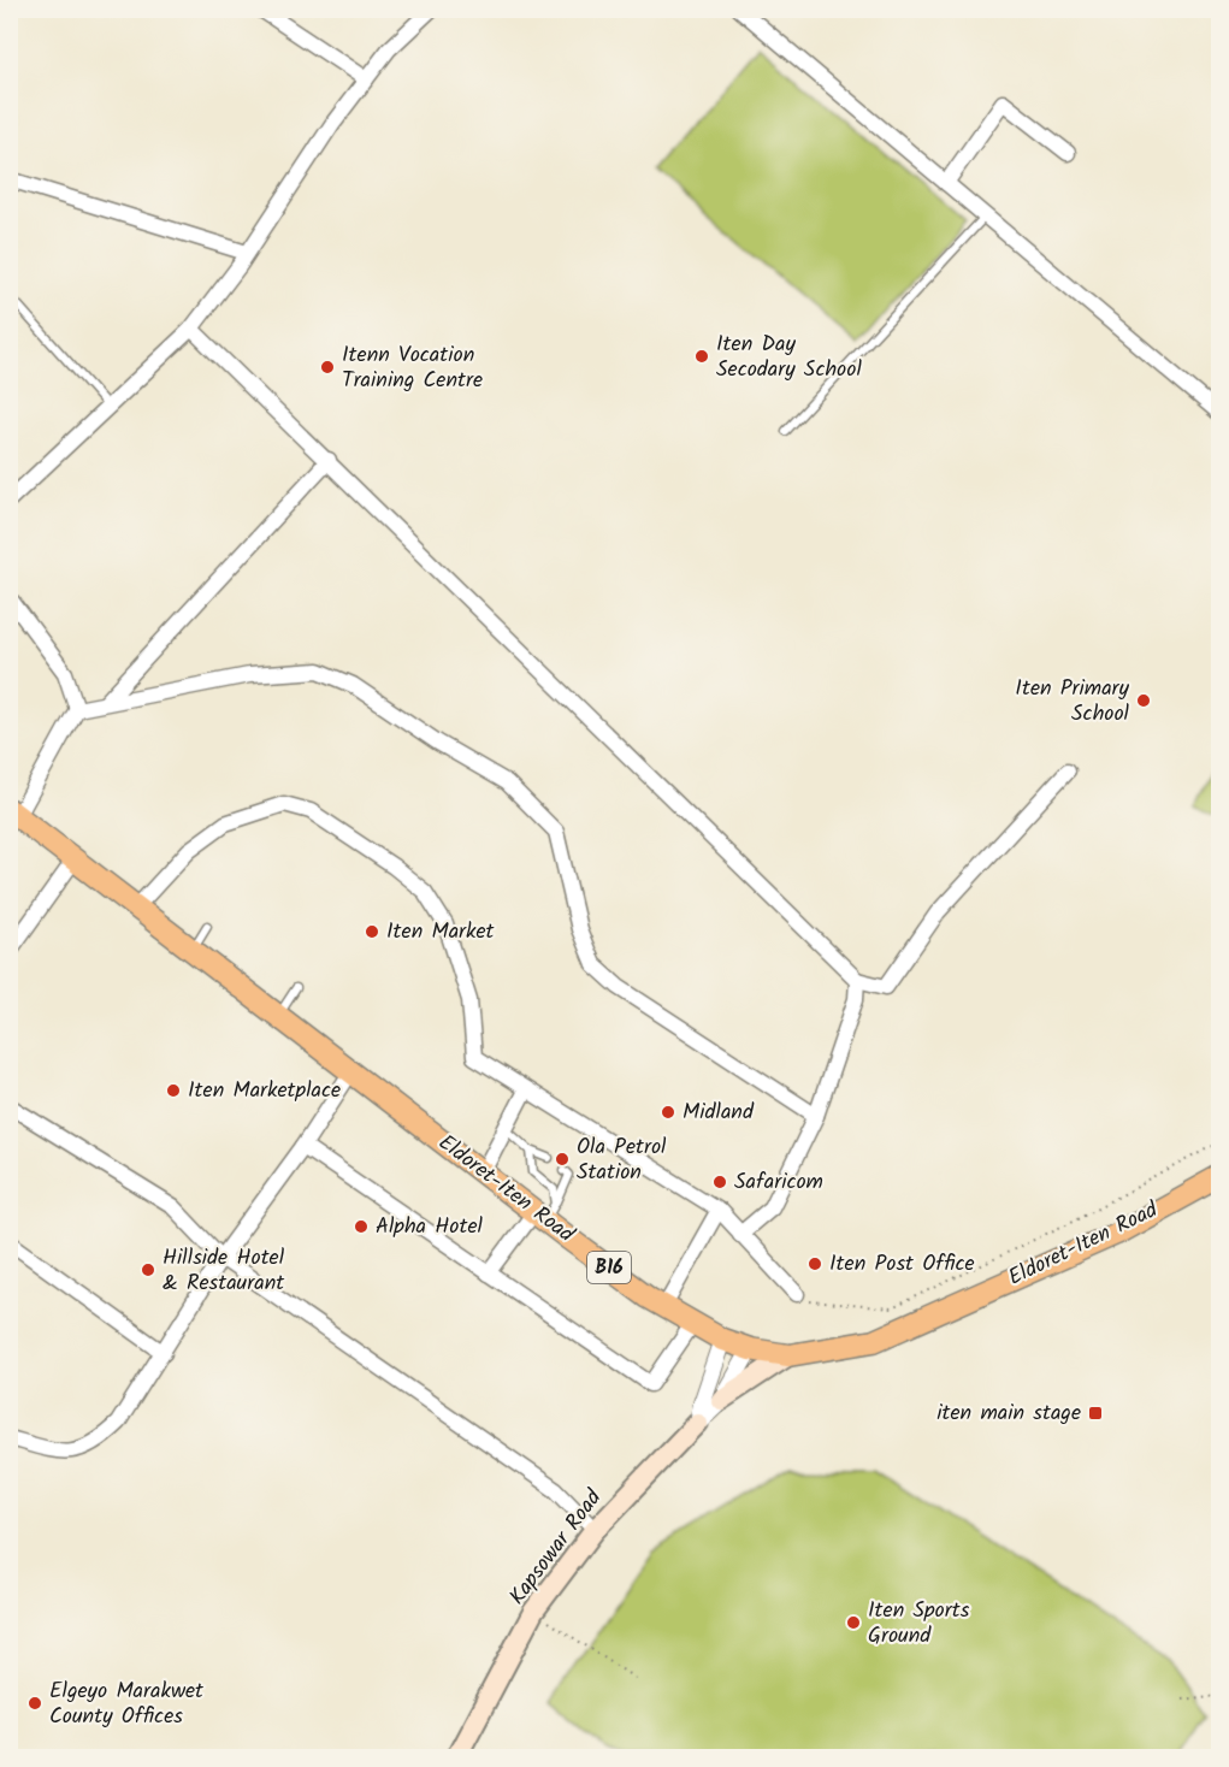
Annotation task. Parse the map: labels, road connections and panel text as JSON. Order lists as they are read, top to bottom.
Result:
{
  "streets": {
    "main road": ["Eldoret-Iten Road", "B16", "Kapsowar Road"]
  },
  "crossings": [
    ["Eldoret-Iten Road", "B16"],
    ["Eldoret-Iten Road", "Kapsowar Road"]
  ],
  "places": {
    "other": [
      "Iten Day Secodary School",
      "Itenn Vocation Training Centre",
      "Iten Primary School",
      "Iten Market",
      "Iten Marketplace",
      "Midland",
      "Ola Petrol Station",
      "Safaricom",
      "Alpha Hotel",
      "Iten Post Office",
      "Hillside Hotel & Restaurant",
      "Iten Sports Ground",
      "Elgeyo Marakwet County Offices"
    ],
    "transit": ["iten main stage"]
  }
}
